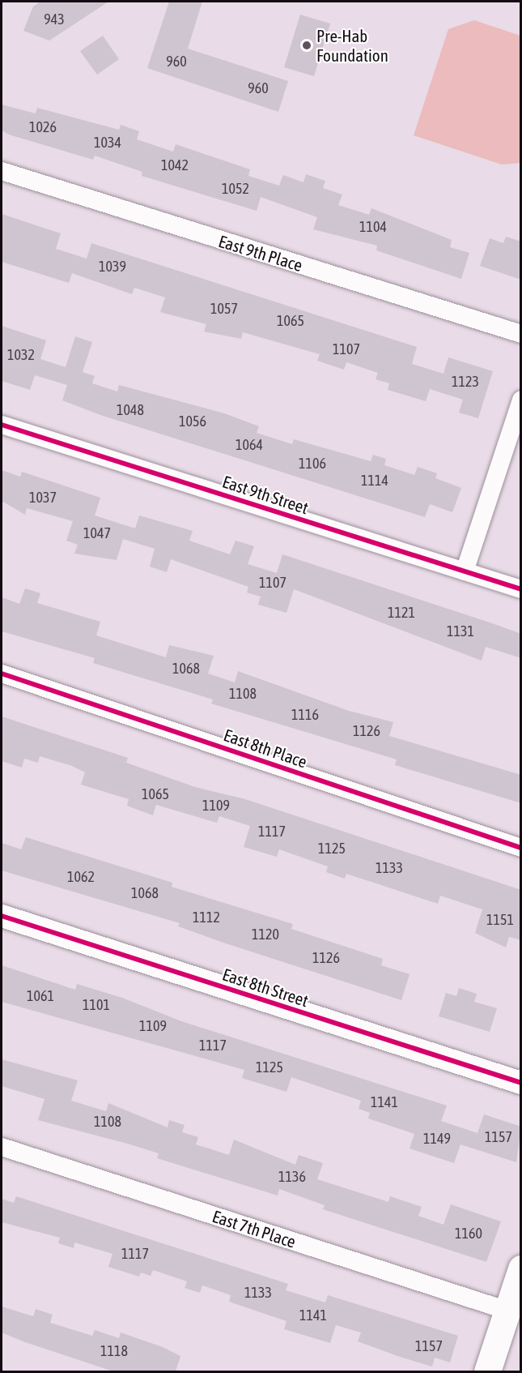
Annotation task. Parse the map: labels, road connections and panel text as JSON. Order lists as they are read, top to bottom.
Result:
{
  "streets": {
    "street": [
      "East 9th Place",
      "East 9th Street",
      "East 8th Place",
      "East 8th Street",
      "East 7th Place"
    ]
  },
  "places": ["Pre-Hab Foundation"],
  "house_numbers": [
    "943",
    "960",
    "960",
    "1026",
    "1034",
    "1042",
    "1052",
    "1104",
    "1039",
    "1057",
    "1065",
    "1107",
    "1032",
    "1123",
    "1048",
    "1056",
    "1064",
    "1106",
    "1114",
    "1037",
    "1047",
    "1107",
    "1121",
    "1131",
    "1068",
    "1108",
    "1116",
    "1126",
    "1065",
    "1109",
    "1117",
    "1125",
    "1133",
    "1062",
    "1068",
    "1112",
    "1151",
    "1120",
    "1126",
    "1061",
    "1101",
    "1109",
    "1117",
    "1125",
    "1141",
    "1108",
    "1157",
    "1149",
    "1136",
    "1160",
    "1117",
    "1133",
    "1141",
    "1157",
    "1118"
  ]
}
